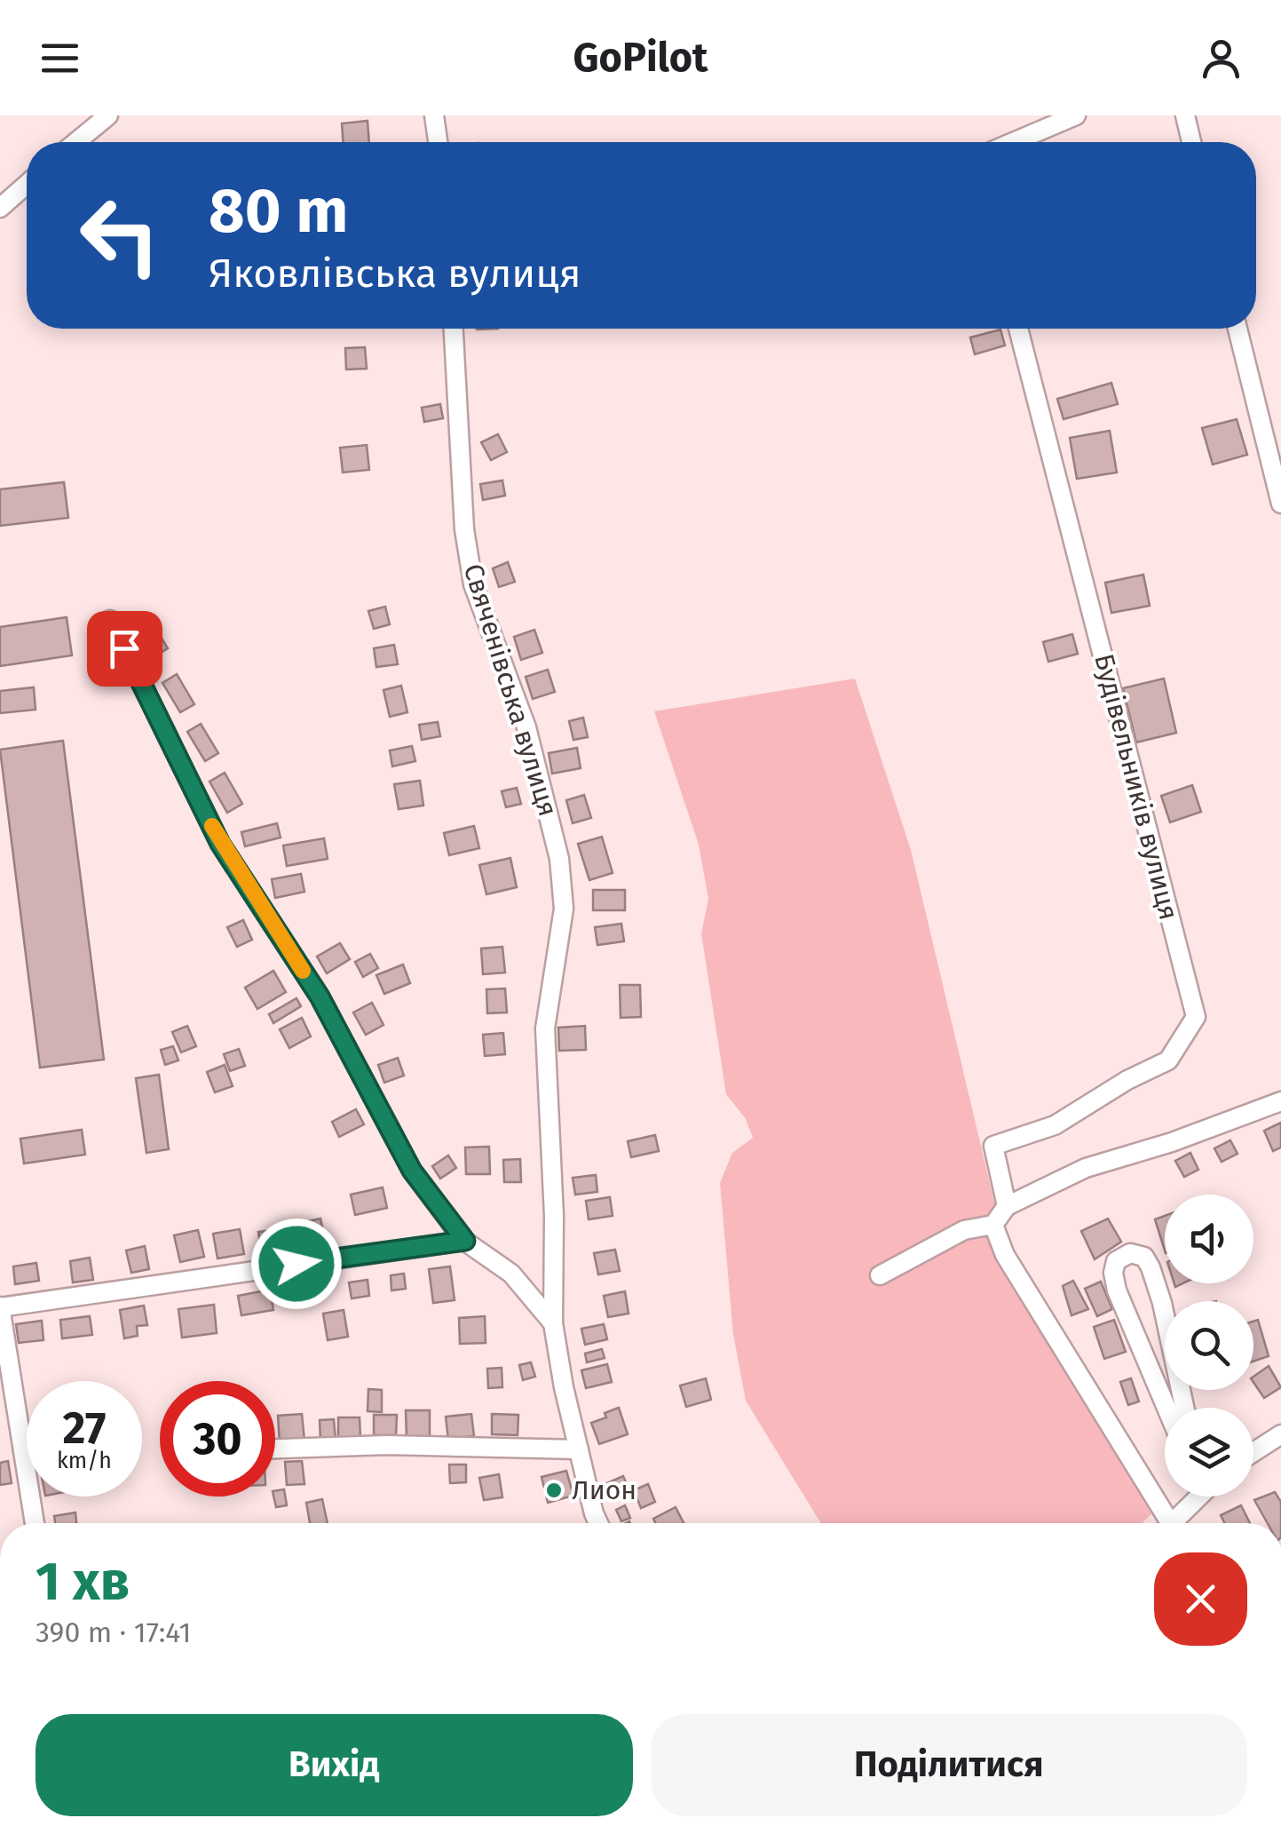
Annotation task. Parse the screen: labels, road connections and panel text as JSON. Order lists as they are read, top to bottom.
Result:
{
  "streets": {
    "street": ["Свяченівська вулиця", "Будівельників вулиця"]
  },
  "places": ["Лион"],
  "page": {
    "header": "GoPilot",
    "turn": ["80 m", "Яковлівська вулиця"],
    "speed": "27 km/h",
    "limit": "30",
    "heading": ["1 хв", "390 m · 17:41"],
    "buttons": ["Вихід", "Поділитися"]
  }
}
